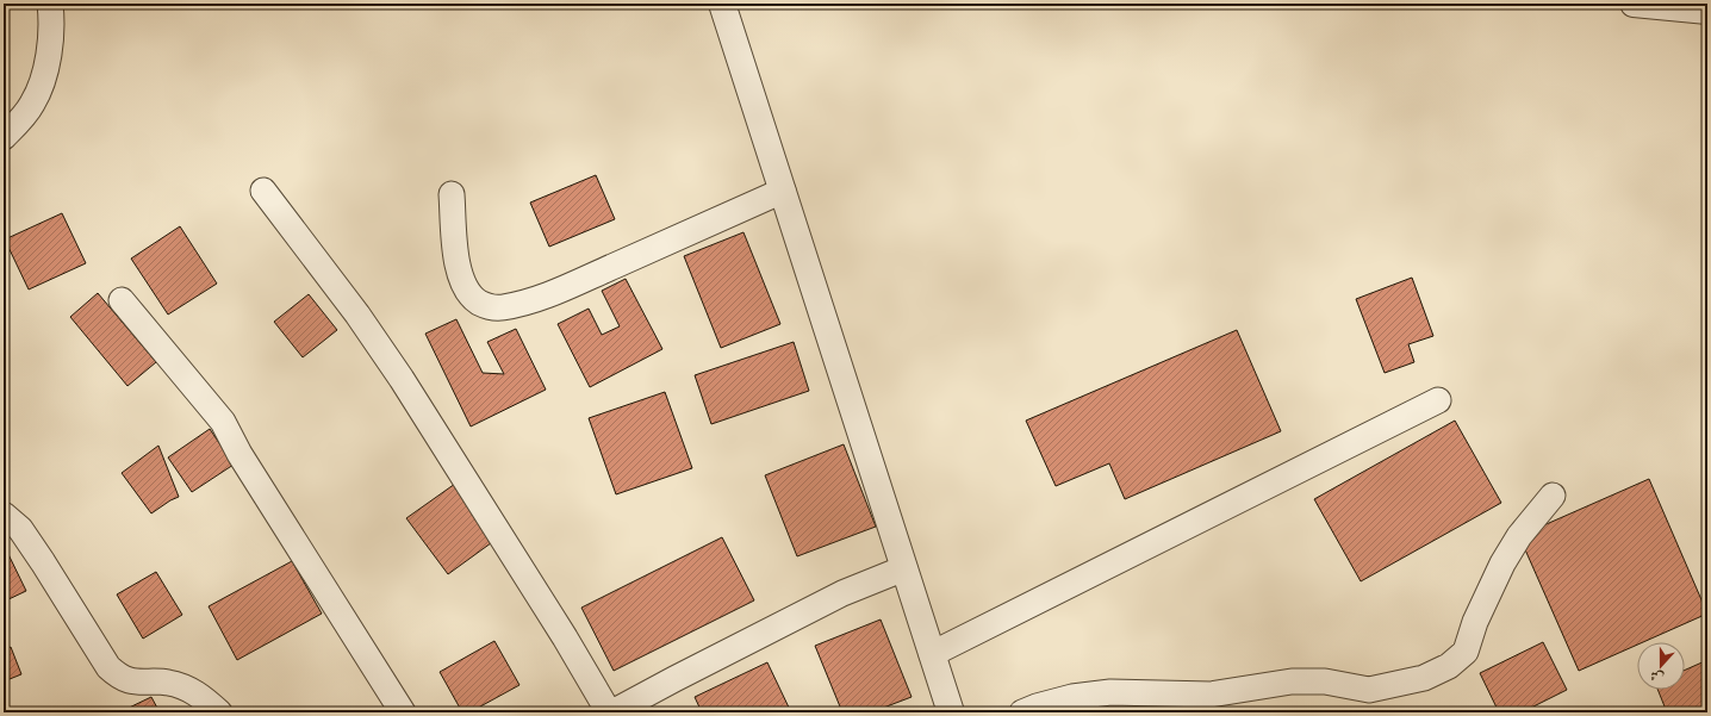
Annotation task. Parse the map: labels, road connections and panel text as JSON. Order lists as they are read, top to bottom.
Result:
{
  "north": "bottom"
}
